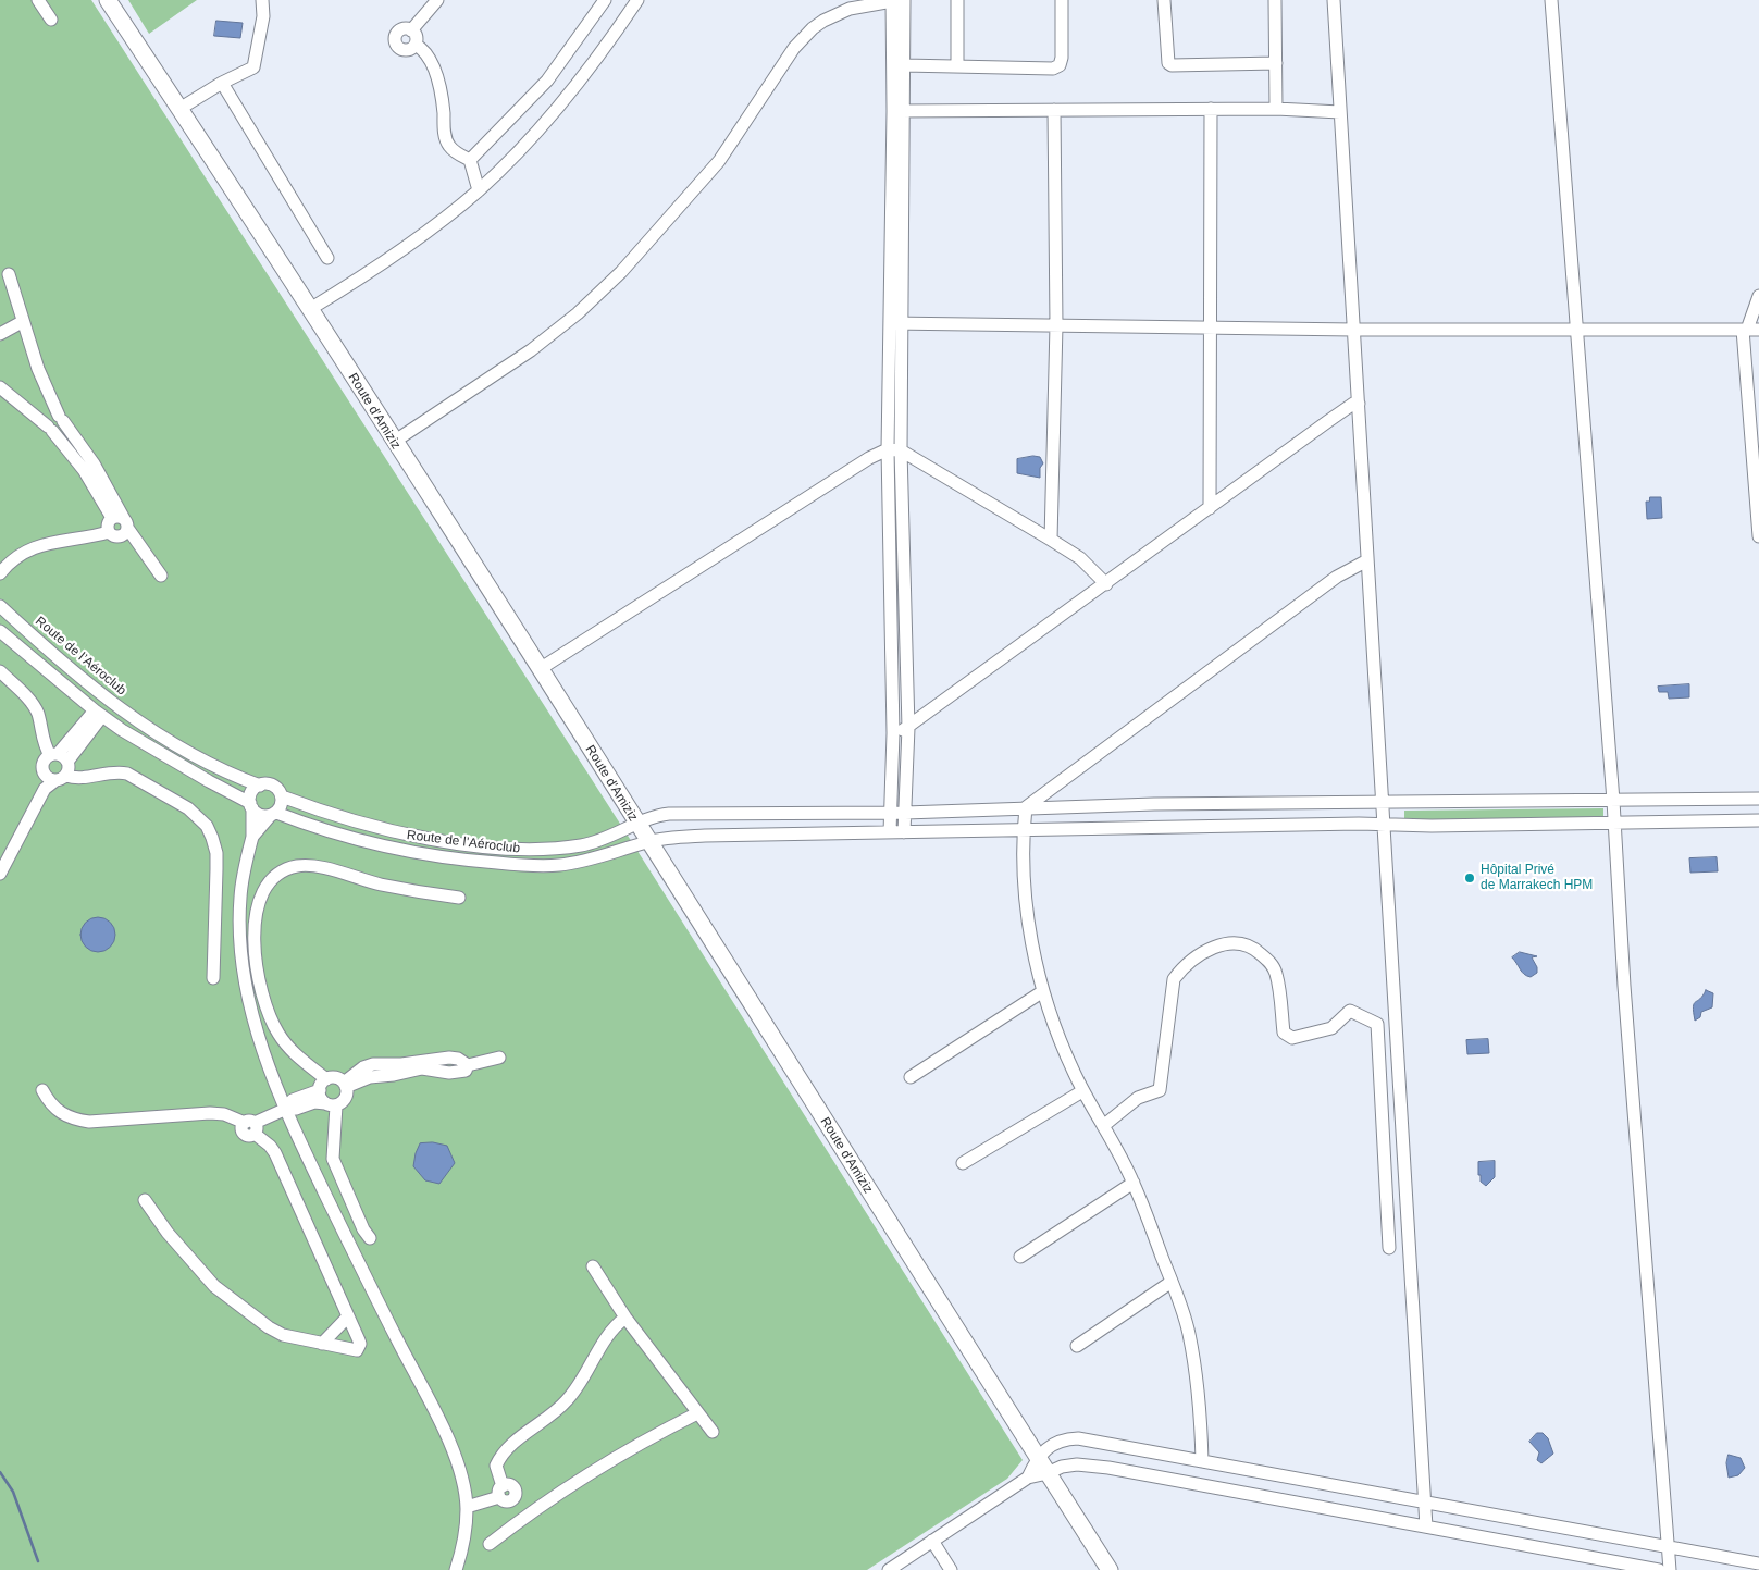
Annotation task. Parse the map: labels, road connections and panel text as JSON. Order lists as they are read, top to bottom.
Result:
{
  "streets": {
    "main road": ["Route d'Amiziz"],
    "street": ["Route de l’Aéroclub"]
  },
  "crossings": [
    ["Route d'Amiziz", "Route de l’Aéroclub"]
  ],
  "places": ["Hôpital Privé de Marrakech HPM"]
}
